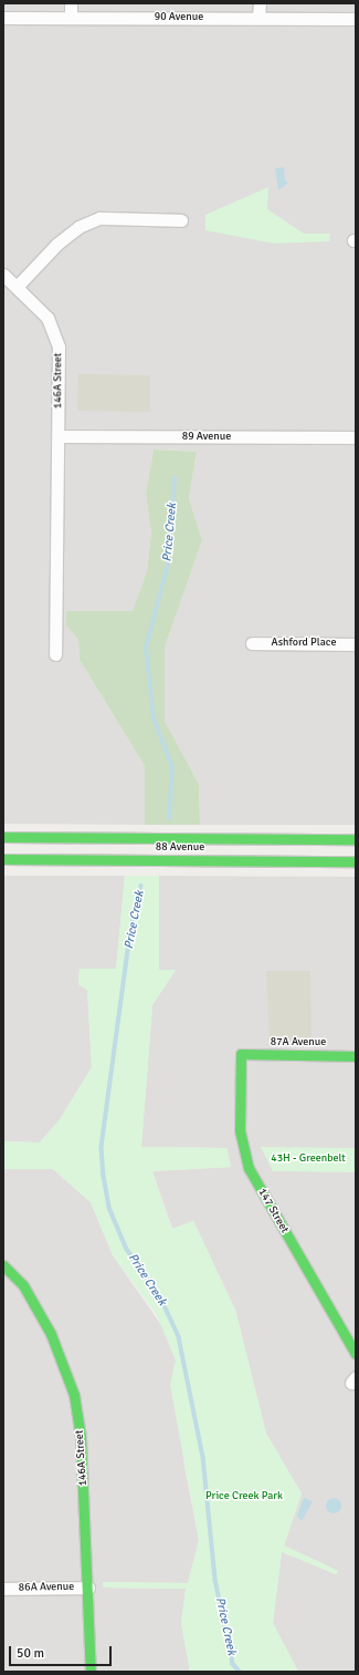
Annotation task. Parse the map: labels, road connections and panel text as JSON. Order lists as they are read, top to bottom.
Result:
{
  "streets": {
    "street": [
      "90 Avenue",
      "146A Street",
      "89 Avenue",
      "Ashford Place",
      "88 Avenue",
      "87A Avenue",
      "147 Street",
      "86A Avenue"
    ]
  },
  "crossings": [
    ["146A Street", "89 Avenue"],
    ["146A Street", "86A Avenue"],
    ["87A Avenue", "147 Street"]
  ],
  "water": ["Price Creek"],
  "parks": ["43H - Greenbelt", "Price Creek Park"],
  "scale_bar": "50 m"
}
